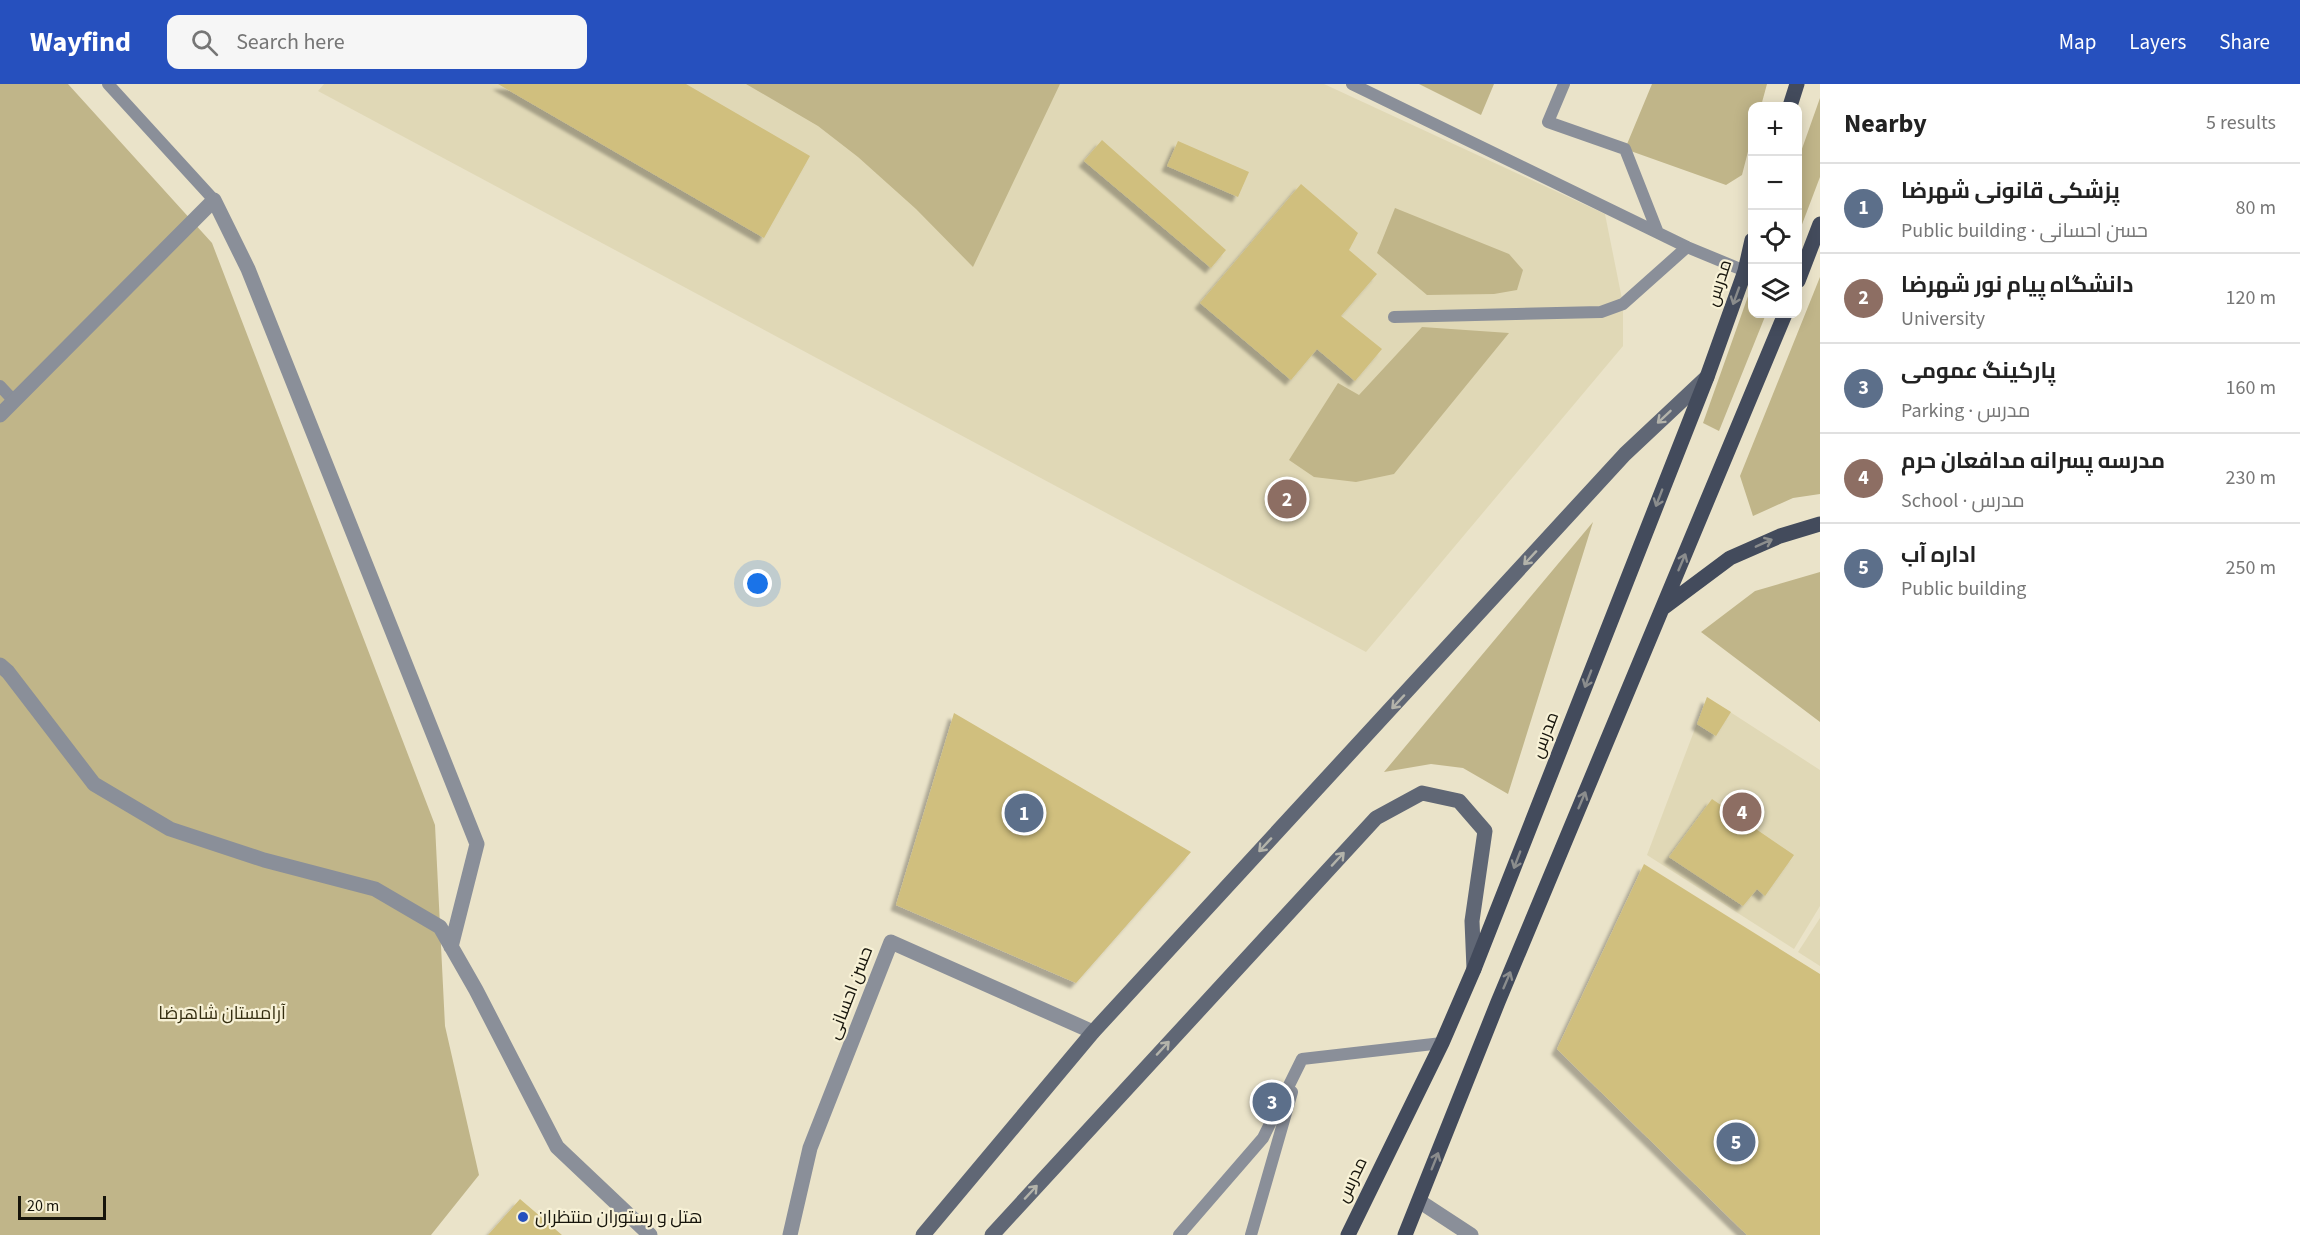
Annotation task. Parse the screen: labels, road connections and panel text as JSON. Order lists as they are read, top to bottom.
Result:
{
  "streets": {
    "main road": ["مدرس"],
    "street": ["حسن احسانی"]
  },
  "parks": ["آرامستان شاهرضا"],
  "places": ["هتل و رستوران منتظران"],
  "scale_bar": "20 m",
  "page": {
    "header": "Wayfind",
    "search": "Search here",
    "nav": ["Map", "Layers", "Share"],
    "heading": ["Nearby", "5 results"],
    "map_buttons": ["+", "−"],
    "list": [
      {
        "mark": "1",
        "name": "پزشکی قانونی شهرضا",
        "note": "Public building · حسن احسانی",
        "value": "80 m"
      },
      {
        "mark": "2",
        "name": "دانشگاه پیام نور شهرضا",
        "note": "University",
        "value": "120 m"
      },
      {
        "mark": "3",
        "name": "پارکینگ عمومی",
        "note": "Parking · مدرس",
        "value": "160 m"
      },
      {
        "mark": "4",
        "name": "مدرسه پسرانه مدافعان حرم",
        "note": "School · مدرس",
        "value": "230 m"
      },
      {
        "mark": "5",
        "name": "اداره آب",
        "note": "Public building",
        "value": "250 m"
      }
    ],
    "pins": [
      "2",
      "4",
      "1",
      "3",
      "5"
    ],
    "scale": "20 m"
  }
}
